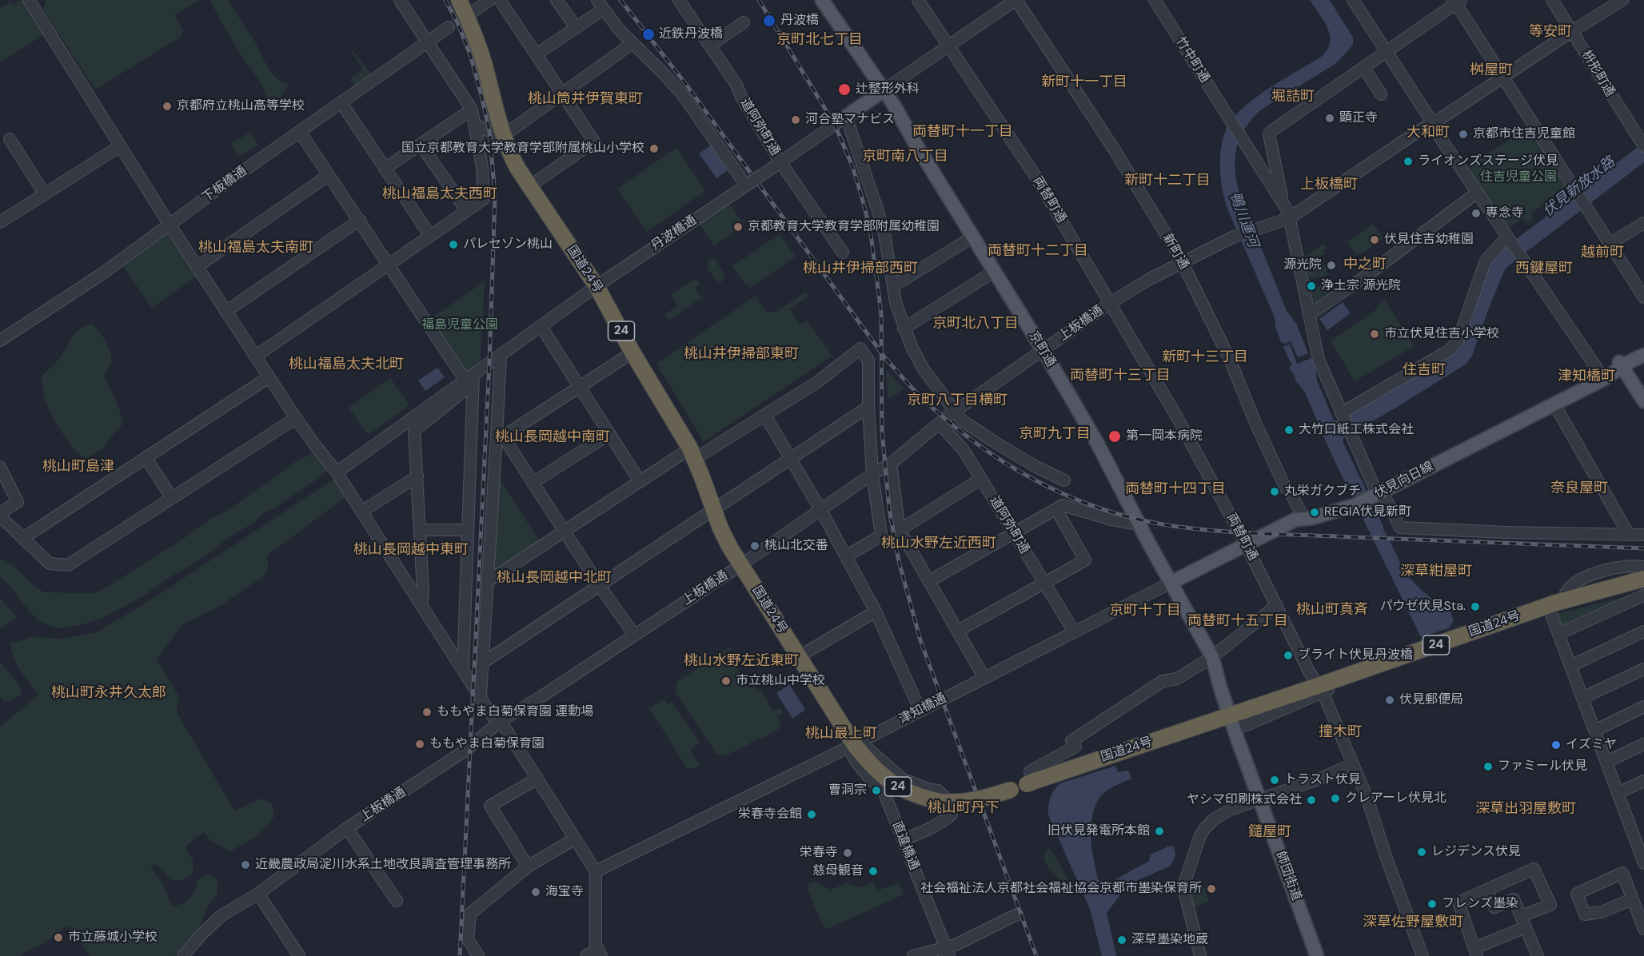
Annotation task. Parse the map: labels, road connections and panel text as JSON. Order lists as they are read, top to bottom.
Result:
{
  "streets": {
    "highway": ["国道24号", "24"],
    "main road": [
      "丹波橋通",
      "京町通",
      "伏見向日線",
      "師団街道"
    ],
    "street": [
      "竹中町通",
      "枡形町通",
      "道阿弥町通",
      "下板橋通",
      "両替町通",
      "新町通",
      "上板橋通",
      "津知橋通",
      "直違橋通"
    ]
  },
  "crossings": [
    ["道阿弥町通", "丹波橋通"],
    ["道阿弥町通", "上板橋通"],
    ["道阿弥町通", "津知橋通"],
    ["両替町通", "丹波橋通"],
    ["両替町通", "国道24号"],
    ["両替町通", "上板橋通"],
    ["両替町通", "伏見向日線"],
    ["丹波橋通", "新町通"],
    ["丹波橋通", "国道24号"],
    ["丹波橋通", "京町通"],
    ["新町通", "上板橋通"],
    ["新町通", "伏見向日線"],
    ["国道24号", "上板橋通"],
    ["国道24号", "京町通"],
    ["国道24号", "津知橋通"],
    ["国道24号", "直違橋通"],
    ["国道24号", "師団街道"],
    ["上板橋通", "京町通"],
    ["京町通", "伏見向日線"],
    ["京町通", "津知橋通"],
    ["京町通", "師団街道"],
    ["伏見向日線", "津知橋通"],
    ["津知橋通", "直違橋通"]
  ],
  "districts": [
    "等安町",
    "京町北七丁目",
    "桝屋町",
    "新町十一丁目",
    "堀詰町",
    "桃山筒井伊賀東町",
    "両替町十一丁目",
    "大和町",
    "京町南八丁目",
    "新町十二丁目",
    "上板橋町",
    "桃山福島太夫西町",
    "桃山福島太夫南町",
    "両替町十二丁目",
    "越前町",
    "中之町",
    "桃山井伊掃部西町",
    "西鍵屋町",
    "京町北八丁目",
    "桃山井伊掃部東町",
    "新町十三丁目",
    "桃山福島太夫北町",
    "住吉町",
    "両替町十三丁目",
    "津知橋町",
    "京町八丁目横町",
    "京町九丁目",
    "桃山長岡越中南町",
    "桃山町島津",
    "奈良屋町",
    "両替町十四丁目",
    "桃山水野左近西町",
    "桃山長岡越中東町",
    "深草紺屋町",
    "桃山長岡越中北町",
    "桃山町真斉",
    "京町十丁目",
    "両替町十五丁目",
    "桃山水野左近東町",
    "桃山町永井久太郎",
    "撞木町",
    "桃山最上町",
    "桃山町丹下",
    "深草出羽屋敷町",
    "鑓屋町",
    "深草佐野屋敷町"
  ],
  "water": ["伏見新放水路", "鴨川運河"],
  "parks": ["住吉児童公園", "福島児童公園"],
  "places": [
    "丹波橋",
    "近鉄丹波橋",
    "辻整形外科",
    "京都府立桃山高等学校",
    "顕正寺",
    "河合塾マナビス",
    "京都市住吉児童館",
    "国立京都教育大学教育学部附属桃山小学校",
    "ライオンズステージ伏見",
    "専念寺",
    "京都教育大学教育学部附属幼稚園",
    "伏見住吉幼稚園",
    "パレセゾン桃山",
    "源光院",
    "浄土宗 源光院",
    "市立伏見住吉小学校",
    "大竹口紙工株式会社",
    "第一岡本病院",
    "丸栄ガクブチ",
    "REGIA伏見新町",
    "桃山北交番",
    "パウゼ伏見Sta.",
    "ブライト伏見丹波橋",
    "市立桃山中学校",
    "伏見郵便局",
    "ももやま白菊保育園 運動場",
    "ももやま白菊保育園",
    "イズミヤ",
    "ファミール伏見",
    "トラスト伏見",
    "曹洞宗",
    "クレアーレ伏見北",
    "ヤシマ印刷株式会社",
    "栄春寺会館",
    "旧伏見発電所本館",
    "レジデンス伏見",
    "栄春寺",
    "近畿農政局淀川水系土地改良調査管理事務所",
    "慈母観音",
    "社会福祉法人京都社会福祉協会京都市墨染保育所",
    "海宝寺",
    "フレンズ墨染",
    "市立藤城小学校",
    "深草墨染地蔵"
  ]
}
